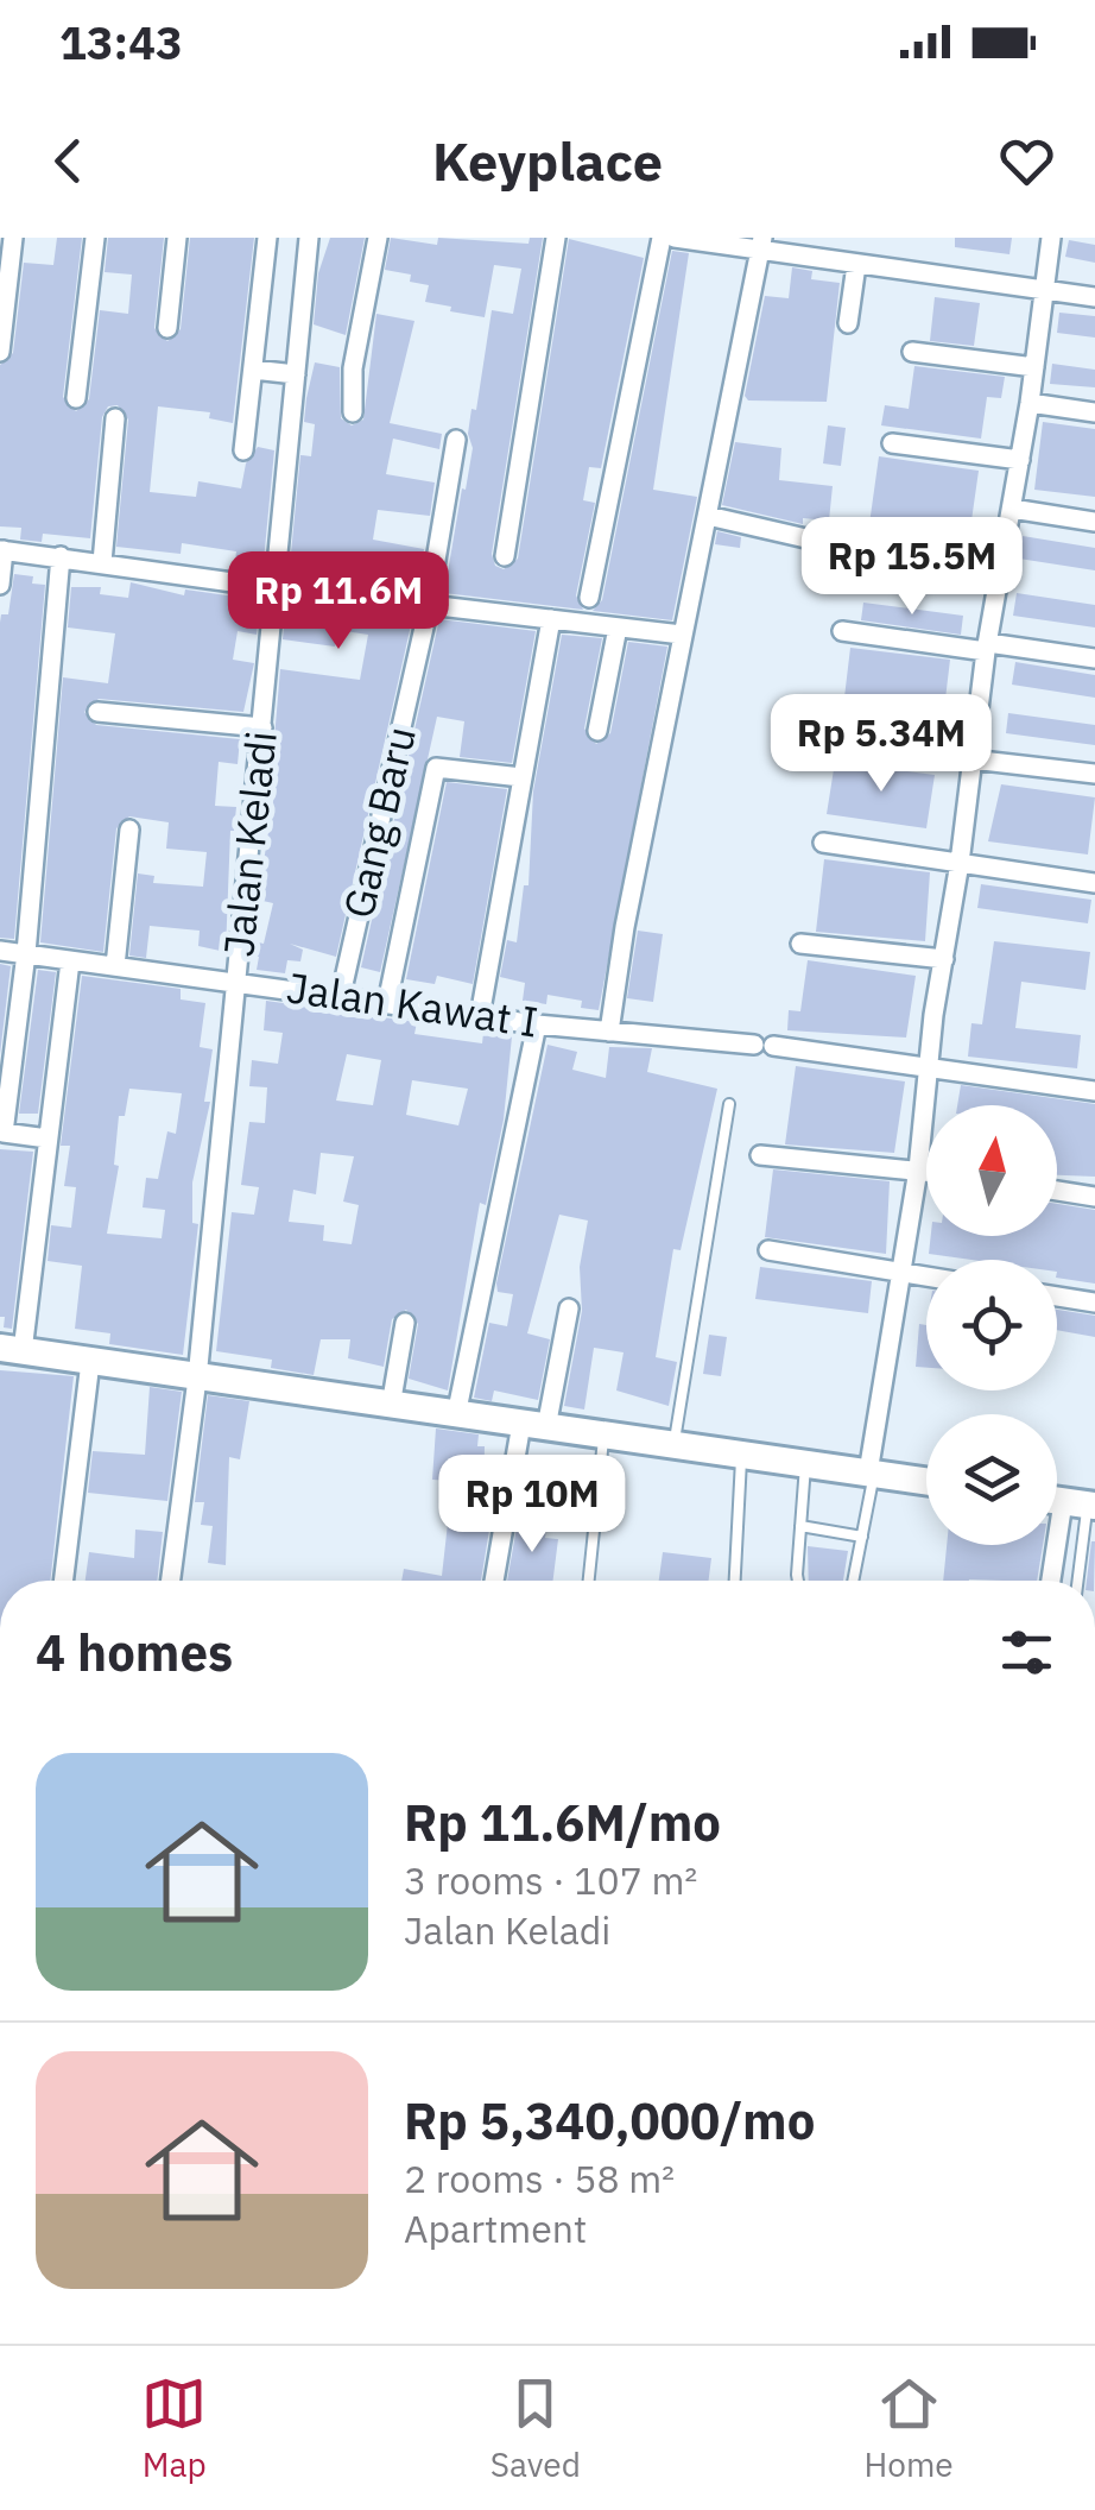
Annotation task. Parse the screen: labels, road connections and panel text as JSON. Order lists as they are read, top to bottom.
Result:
{
  "streets": {
    "street": ["Gang Baru", "Jalan Keladi", "Jalan Kawat I"]
  },
  "crossings": [
    ["Gang Baru", "Jalan Kawat I"],
    ["Jalan Keladi", "Jalan Kawat I"]
  ],
  "north": "top",
  "page": {
    "status": "13:43",
    "header": "Keyplace",
    "price": [
      "Rp 15.5M",
      "Rp 11.6M",
      "Rp 5.34M",
      "Rp 10M"
    ],
    "heading": "4 homes",
    "list": [
      {
        "name": "Rp 11.6M/mo",
        "note": "3 rooms · 107 m² · Jalan Keladi"
      },
      {
        "name": "Rp 5,340,000/mo",
        "note": "2 rooms · 58 m² · Apartment"
      }
    ],
    "tabs": ["Map", "Saved", "Home"]
  }
}
